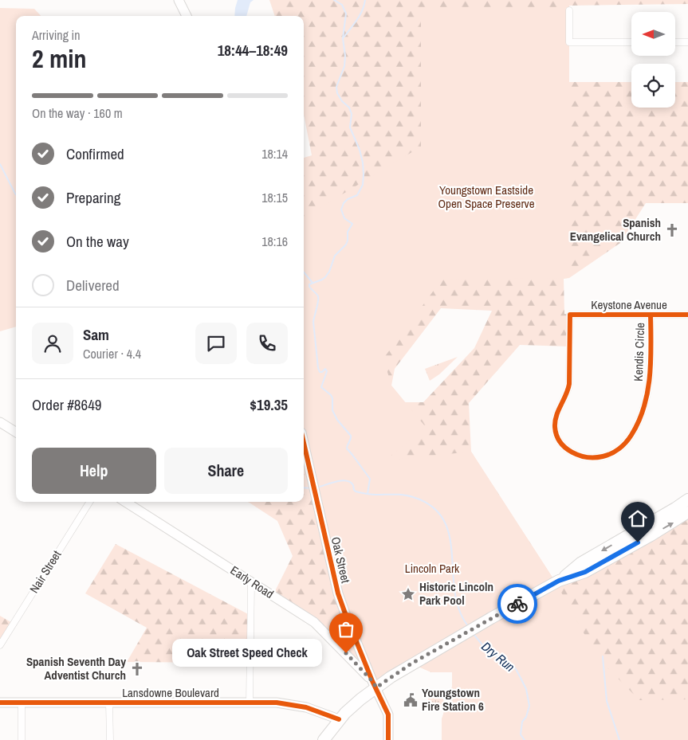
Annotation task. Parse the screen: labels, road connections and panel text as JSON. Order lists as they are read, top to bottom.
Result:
{
  "streets": {
    "street": [
      "Keystone Avenue",
      "Kendis Circle",
      "Oak Street",
      "Nair Street",
      "Early Road",
      "Lansdowne Boulevard"
    ]
  },
  "crossings": [
    ["Keystone Avenue", "Kendis Circle"],
    ["Oak Street", "Early Road"]
  ],
  "water": ["Dry Run"],
  "parks": ["Youngstown Eastside Open Space Preserve", "Lincoln Park"],
  "places": {
    "church": ["Spanish Evangelical Church", "Spanish Seventh Day Adventist Church"],
    "place": ["Historic Lincoln Park Pool"],
    "other": ["Oak Street Speed Check"],
    "public building": ["Youngstown Fire Station 6"]
  },
  "north": "left",
  "page": {
    "heading": ["2 min", "Arriving in", "18:44–18:49"],
    "panel": [
      "Sam",
      "Courier · 4.4",
      "Order #8649",
      "$19.35"
    ],
    "bar": "On the way · 160 m",
    "list": [
      ["Confirmed", "18:14"],
      ["Preparing", "18:15"],
      ["On the way", "18:16"],
      "Delivered"
    ],
    "buttons": ["Help", "Share"],
    "bubble": "Oak Street Speed Check"
  }
}
